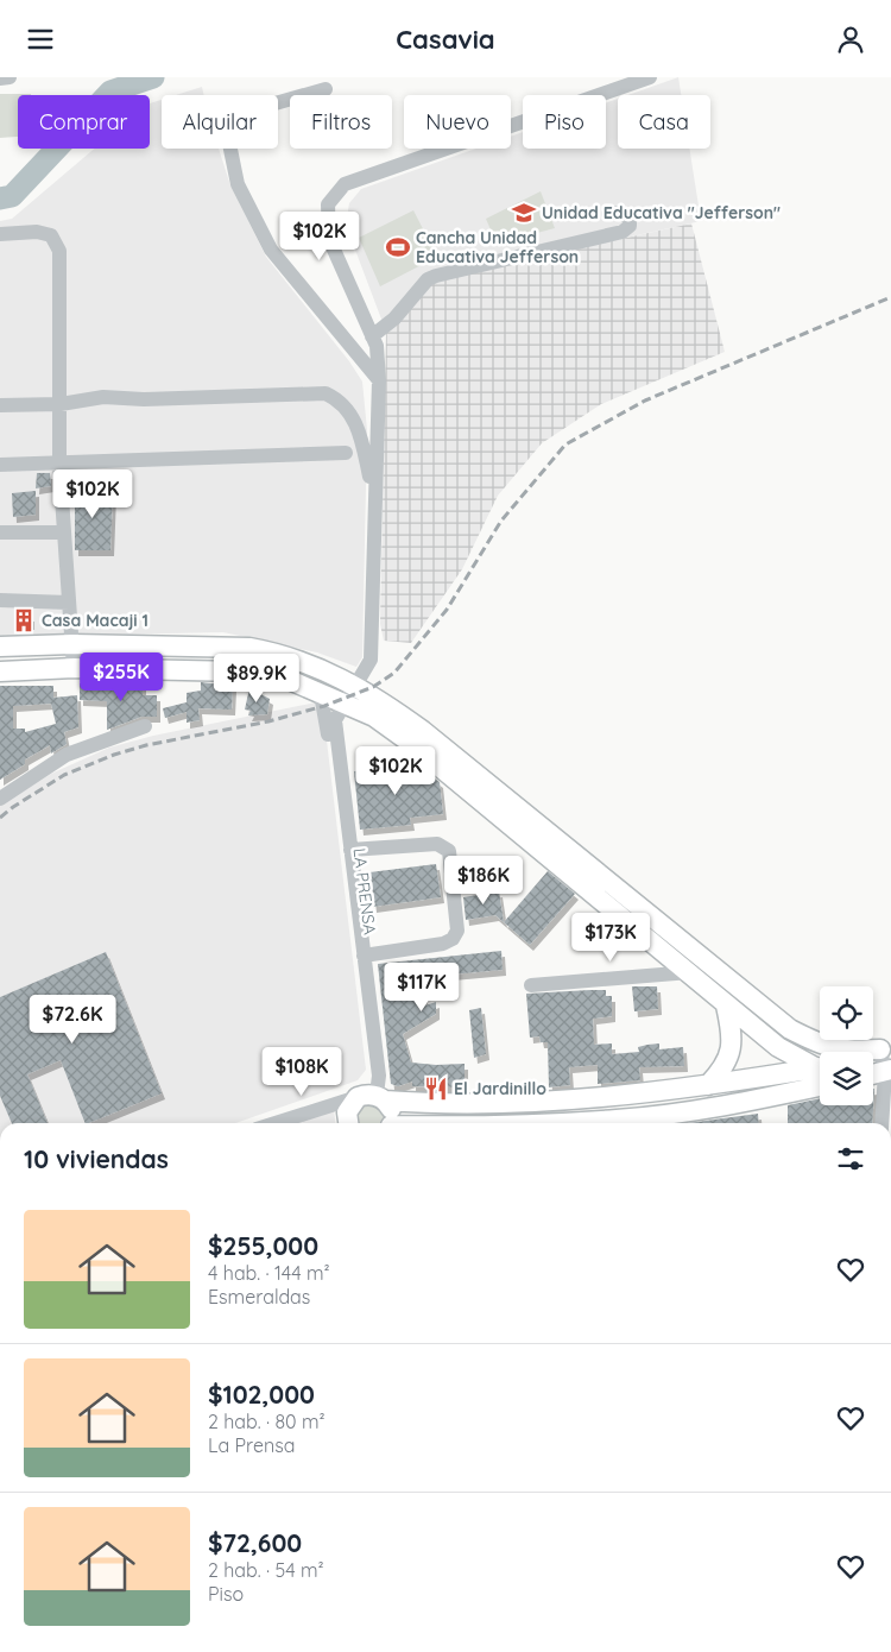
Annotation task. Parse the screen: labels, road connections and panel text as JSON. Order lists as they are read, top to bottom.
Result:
{
  "streets": {
    "street": ["LA PRENSA"]
  },
  "places": {
    "school or university": ["Unidad Educativa \"Jefferson\""],
    "sports": ["Cancha Unidad Educativa Jefferson"],
    "building": ["Casa Macaji 1"],
    "restaurant": ["El Jardinillo"]
  },
  "page": {
    "header": "Casavia",
    "chip": [
      "Comprar",
      "Alquilar",
      "Filtros",
      "Nuevo",
      "Piso",
      "Casa"
    ],
    "price": [
      "$102K",
      "$102K",
      "$255K",
      "$89.9K",
      "$102K",
      "$186K",
      "$173K",
      "$117K",
      "$72.6K",
      "$108K"
    ],
    "heading": "10 viviendas",
    "list": [
      {
        "name": "$255,000",
        "note": "4 hab. · 144 m² · Esmeraldas"
      },
      {
        "name": "$102,000",
        "note": "2 hab. · 80 m² · La Prensa"
      },
      {
        "name": "$72,600",
        "note": "2 hab. · 54 m² · Piso"
      }
    ]
  }
}
